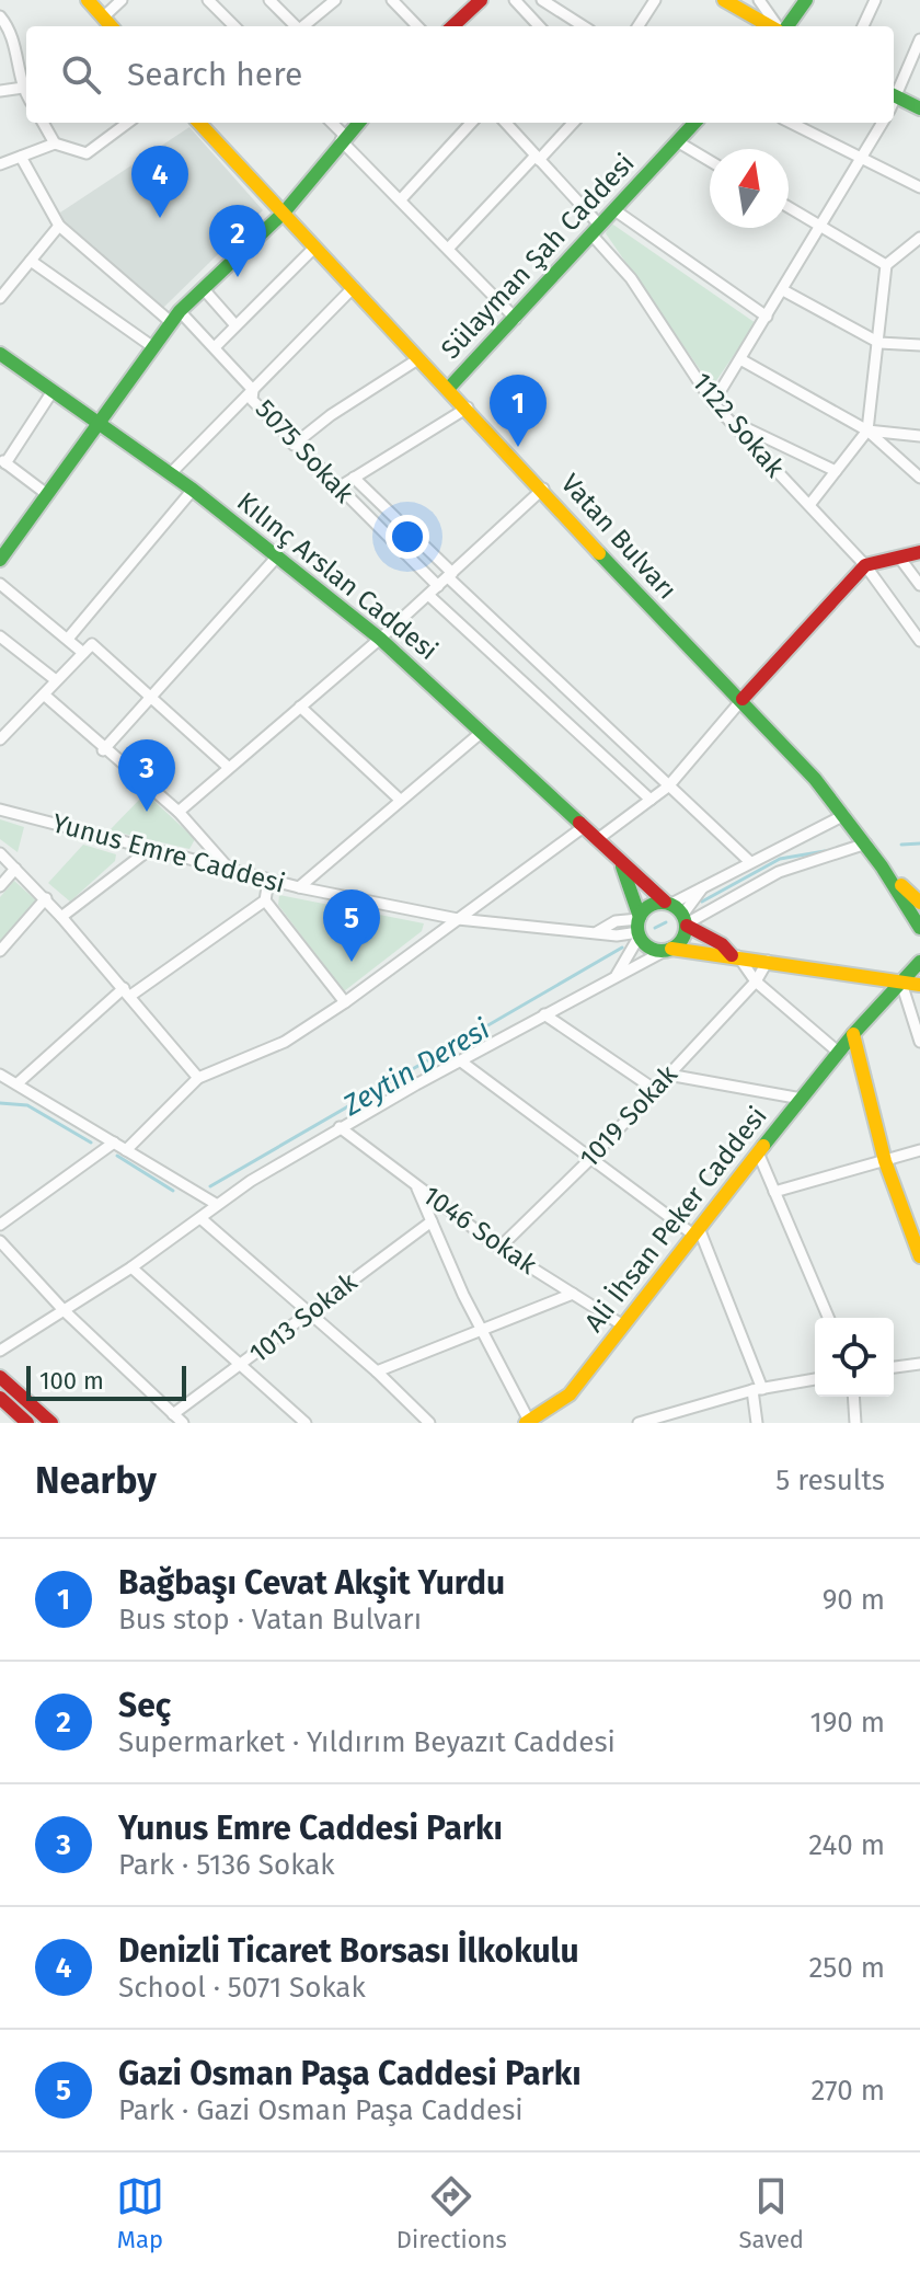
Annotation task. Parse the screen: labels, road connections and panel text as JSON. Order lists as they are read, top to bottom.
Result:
{
  "streets": {
    "street": [
      "Sülayman Şah Caddesi",
      "1122 Sokak",
      "5075 Sokak",
      "Vatan Bulvarı",
      "Kılınç Arslan Caddesi",
      "Yunus Emre Caddesi",
      "1019 Sokak",
      "Ali İhsan Peker Caddesi",
      "1046 Sokak",
      "1013 Sokak"
    ]
  },
  "crossings": [
    ["Sülayman Şah Caddesi", "1122 Sokak"],
    ["Sülayman Şah Caddesi", "Vatan Bulvarı"],
    ["Kılınç Arslan Caddesi", "Yunus Emre Caddesi"],
    ["1019 Sokak", "1046 Sokak"],
    ["Ali İhsan Peker Caddesi", "1046 Sokak"]
  ],
  "water": ["Zeytin Deresi"],
  "scale_bar": "100 m",
  "north": "top",
  "page": {
    "search": "Search here",
    "pins": [
      "4",
      "2",
      "1",
      "3",
      "5"
    ],
    "scale": "100 m",
    "heading": ["Nearby", "5 results"],
    "list": [
      {
        "mark": "1",
        "name": "Bağbaşı Cevat Akşit Yurdu",
        "note": "Bus stop · Vatan Bulvarı",
        "value": "90 m"
      },
      {
        "mark": "2",
        "name": "Seç",
        "note": "Supermarket · Yıldırım Beyazıt Caddesi",
        "value": "190 m"
      },
      {
        "mark": "3",
        "name": "Yunus Emre Caddesi Parkı",
        "note": "Park · 5136 Sokak",
        "value": "240 m"
      },
      {
        "mark": "4",
        "name": "Denizli Ticaret Borsası İlkokulu",
        "note": "School · 5071 Sokak",
        "value": "250 m"
      },
      {
        "mark": "5",
        "name": "Gazi Osman Paşa Caddesi Parkı",
        "note": "Park · Gazi Osman Paşa Caddesi",
        "value": "270 m"
      }
    ],
    "nav": ["Map", "Directions", "Saved"]
  }
}
